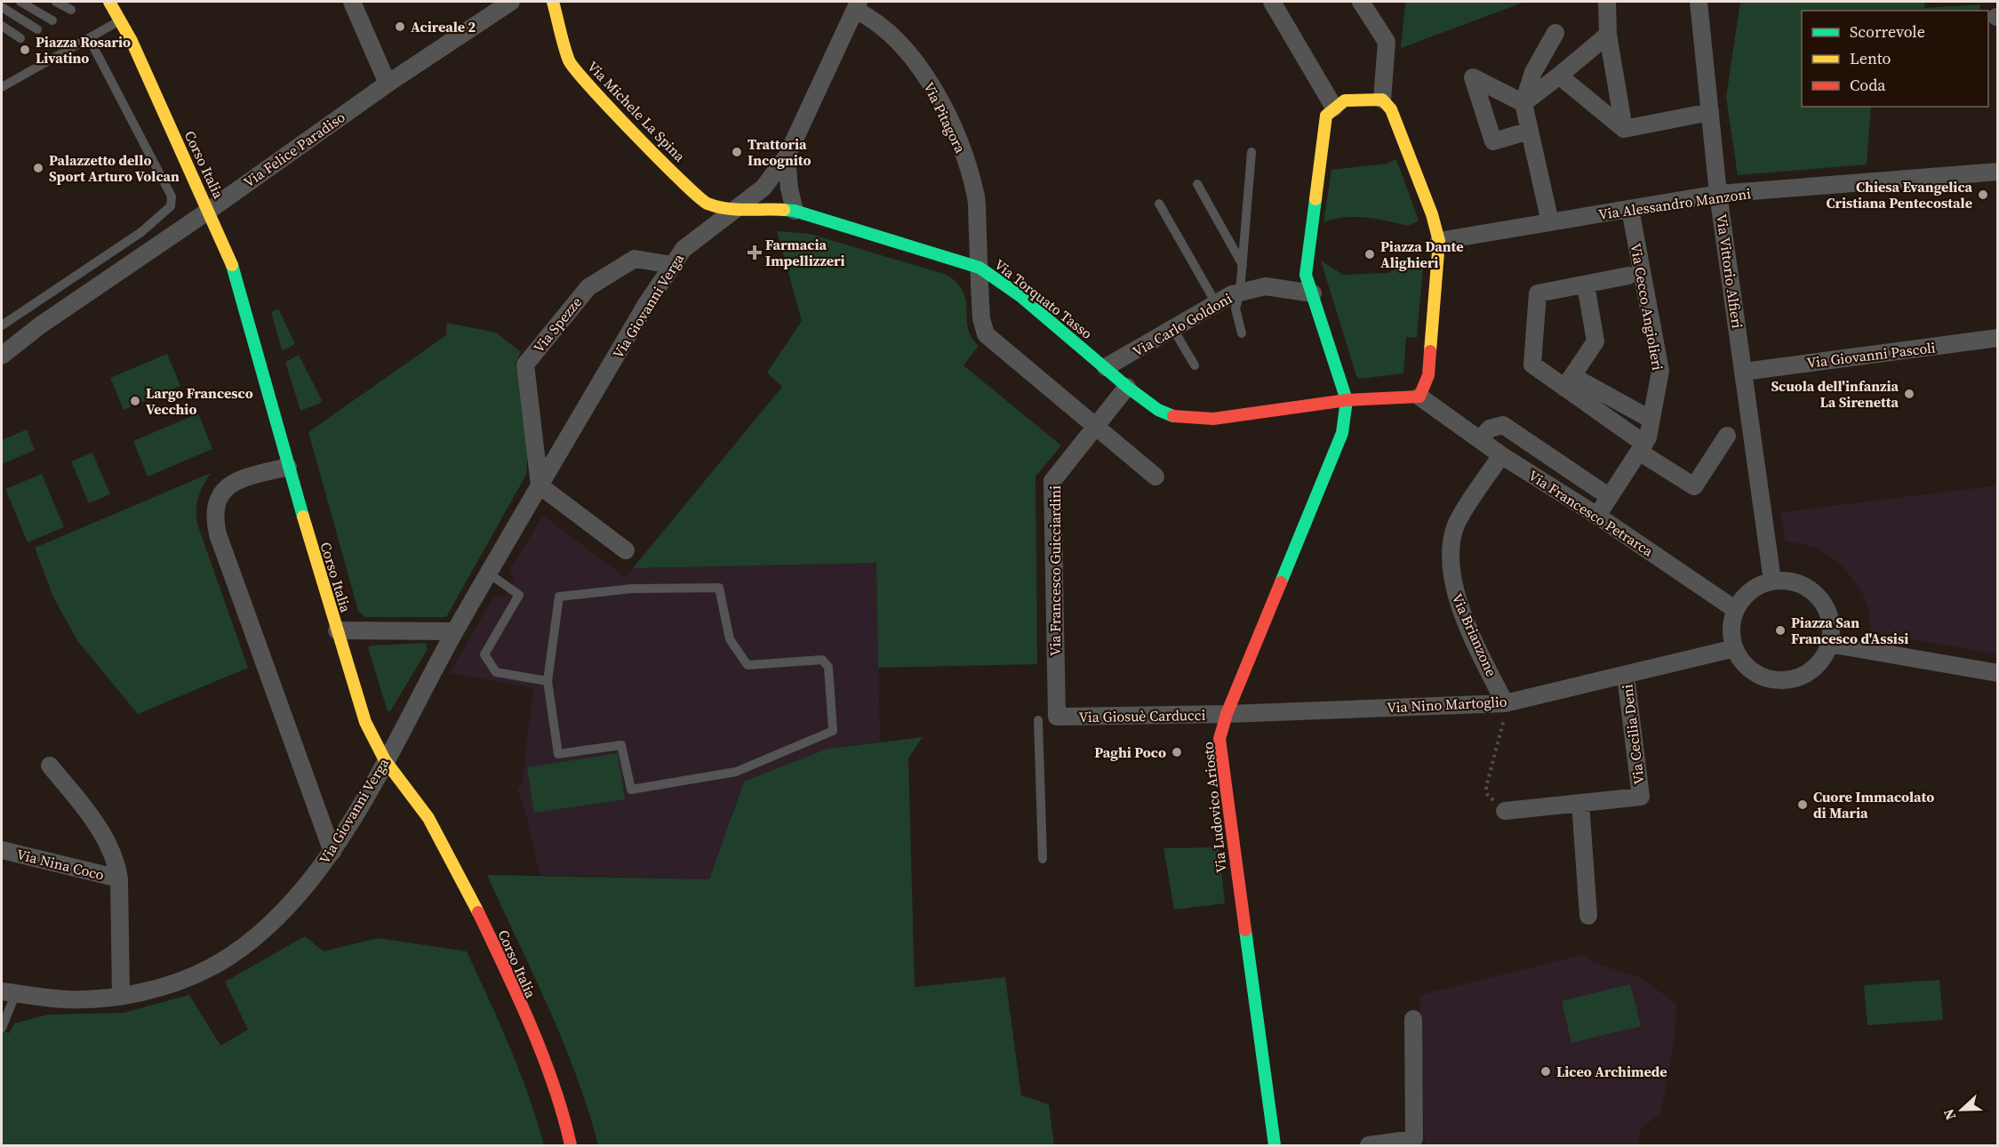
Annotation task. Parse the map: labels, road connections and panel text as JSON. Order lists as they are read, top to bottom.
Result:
{
  "streets": {
    "street": [
      "Via Michele La Spina",
      "Via Pitagora",
      "Via Felice Paradiso",
      "Corso Italia",
      "Via Alessandro Manzoni",
      "Via Vittorio Alfieri",
      "Via Torquato Tasso",
      "Via Giovanni Verga",
      "Via Cecco Angiolieri",
      "Via Spezze",
      "Via Carlo Goldoni",
      "Via Giovanni Pascoli",
      "Via Francesco Petrarca",
      "Via Francesco Guicciardini",
      "Via Brianzone",
      "Via Nino Martoglio",
      "Via Giosuè Carducci",
      "Via Cecilia Deni",
      "Via Ludovico Ariosto",
      "Via Nina Coco"
    ]
  },
  "crossings": [
    ["Via Michele La Spina", "Via Torquato Tasso"],
    ["Via Michele La Spina", "Via Giovanni Verga"],
    ["Via Pitagora", "Via Torquato Tasso"],
    ["Via Pitagora", "Via Giovanni Verga"],
    ["Via Pitagora", "Via Francesco Guicciardini"],
    ["Via Felice Paradiso", "Corso Italia"],
    ["Corso Italia", "Via Giovanni Verga"],
    ["Via Alessandro Manzoni", "Via Vittorio Alfieri"],
    ["Via Alessandro Manzoni", "Via Cecco Angiolieri"],
    ["Via Vittorio Alfieri", "Via Giovanni Pascoli"],
    ["Via Vittorio Alfieri", "Via Francesco Petrarca"],
    ["Via Vittorio Alfieri", "Via Nino Martoglio"],
    ["Via Torquato Tasso", "Via Giovanni Verga"],
    ["Via Torquato Tasso", "Via Carlo Goldoni"],
    ["Via Torquato Tasso", "Via Francesco Petrarca"],
    ["Via Torquato Tasso", "Via Francesco Guicciardini"],
    ["Via Torquato Tasso", "Via Ludovico Ariosto"],
    ["Via Giovanni Verga", "Via Spezze"],
    ["Via Giovanni Verga", "Via Nina Coco"],
    ["Via Cecco Angiolieri", "Via Francesco Petrarca"],
    ["Via Francesco Petrarca", "Via Brianzone"],
    ["Via Francesco Petrarca", "Via Nino Martoglio"],
    ["Via Francesco Guicciardini", "Via Giosuè Carducci"],
    ["Via Brianzone", "Via Nino Martoglio"],
    ["Via Nino Martoglio", "Via Giosuè Carducci"],
    ["Via Nino Martoglio", "Via Cecilia Deni"],
    ["Via Nino Martoglio", "Via Ludovico Ariosto"],
    ["Via Giosuè Carducci", "Via Ludovico Ariosto"]
  ],
  "places": {
    "other": [
      "Acireale 2",
      "Piazza Rosario Livatino",
      "Trattoria Incognito",
      "Palazzetto dello Sport Arturo Volcan",
      "Chiesa Evangelica Cristiana Pentecostale",
      "Piazza Dante Alighieri",
      "Scuola dell'infanzia La Sirenetta",
      "Largo Francesco Vecchio",
      "Piazza San Francesco d'Assisi",
      "Paghi Poco",
      "Cuore Immacolato di Maria",
      "Liceo Archimede"
    ],
    "health": ["Farmacia Impellizzeri"]
  },
  "legend": ["Scorrevole", "Lento", "Coda"],
  "north": "left"
}
